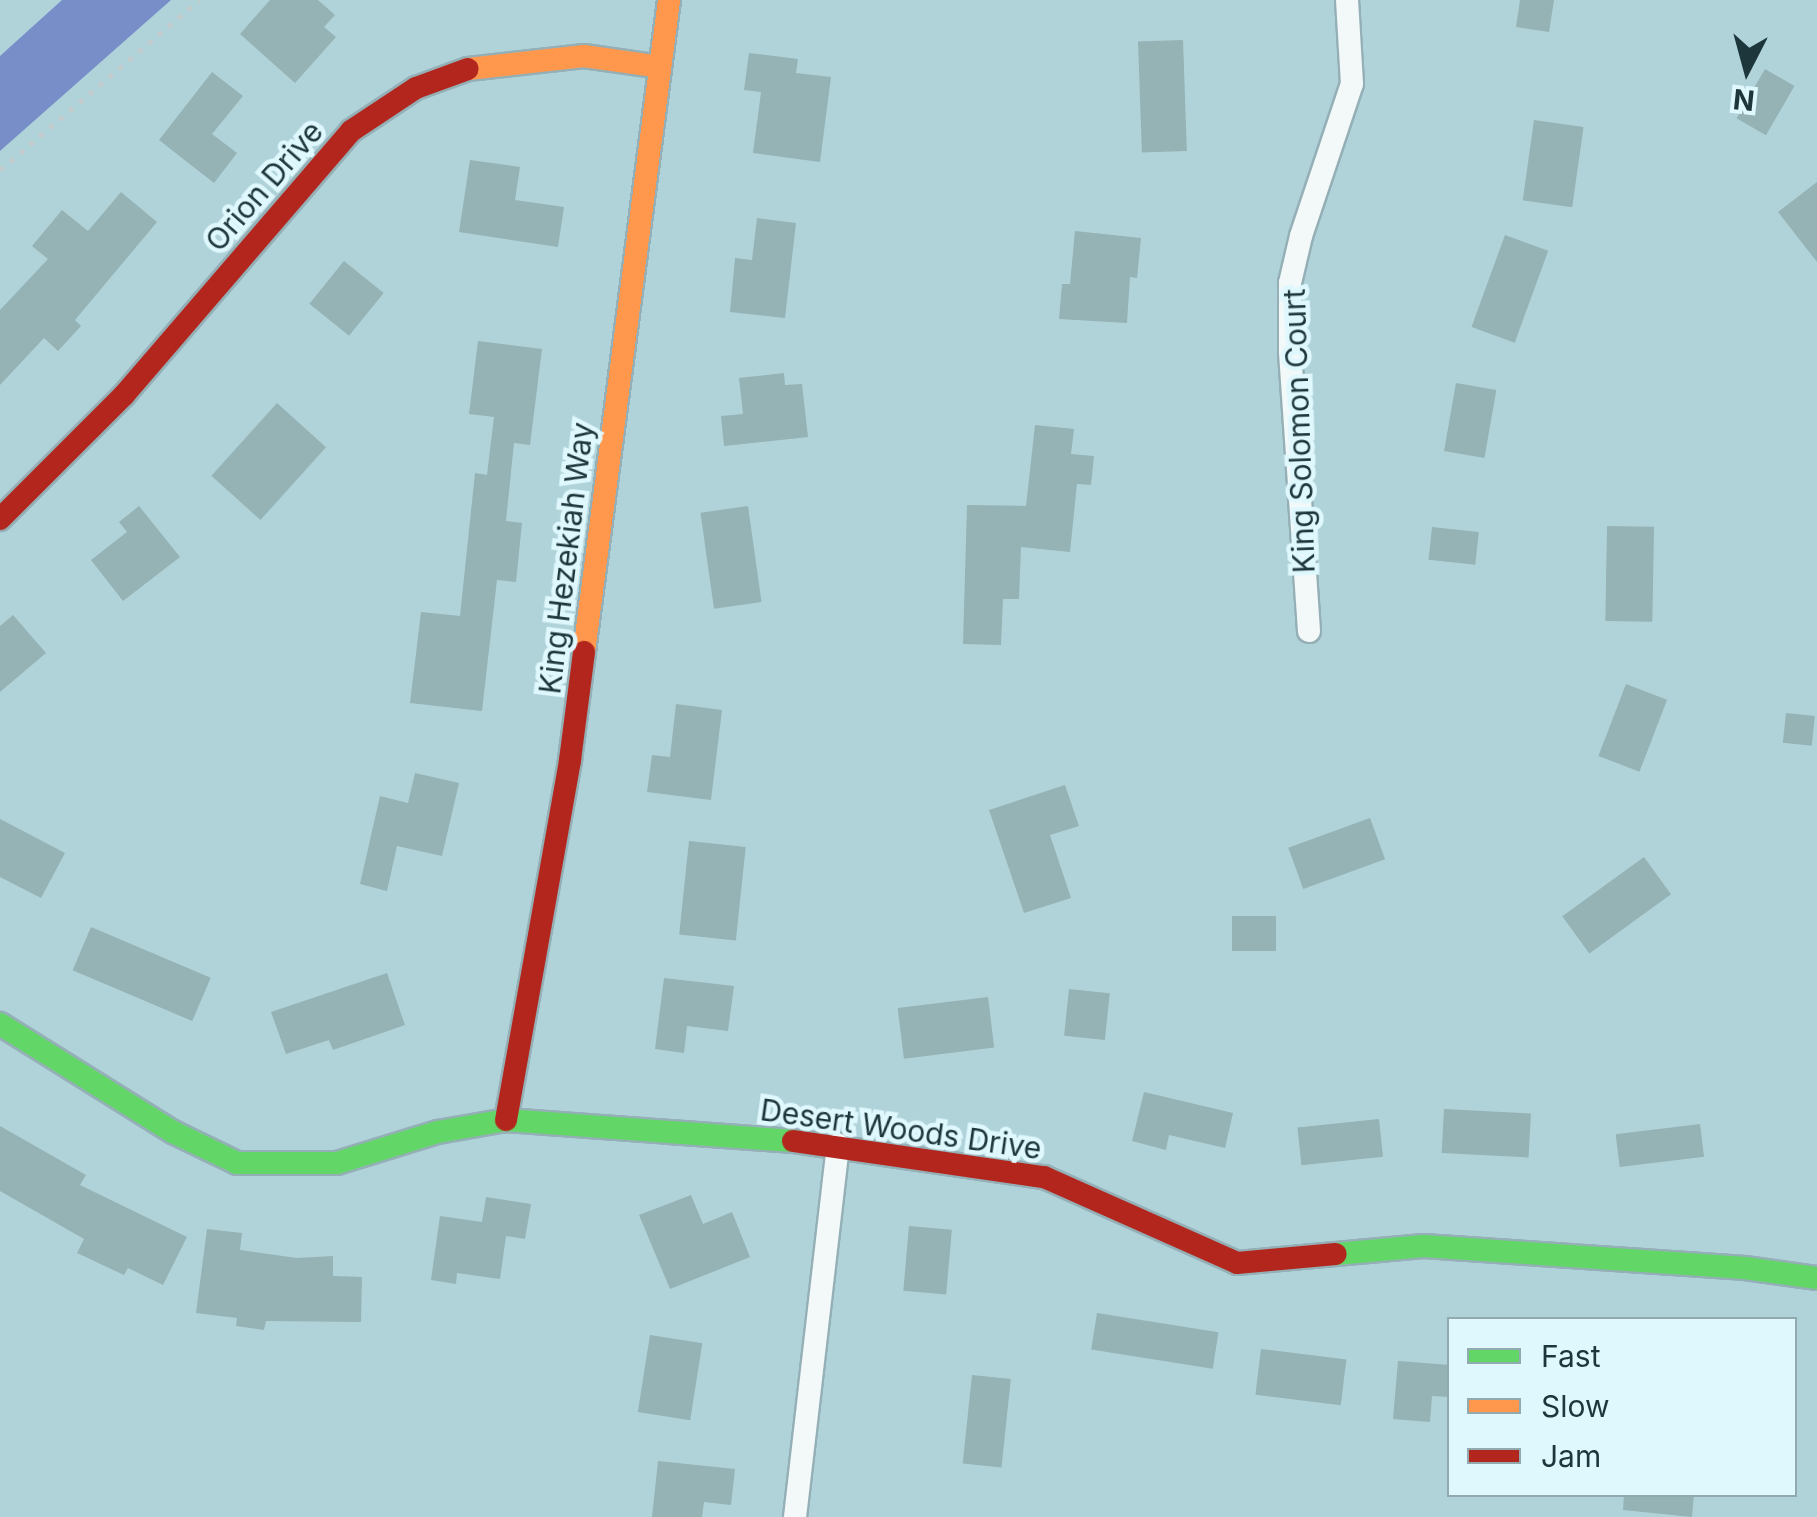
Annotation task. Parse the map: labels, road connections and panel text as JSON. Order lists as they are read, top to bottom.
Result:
{
  "streets": {
    "street": [
      "Orion Drive",
      "King Solomon Court",
      "King Hezekiah Way",
      "Desert Woods Drive"
    ]
  },
  "crossings": [
    ["Orion Drive", "King Hezekiah Way"],
    ["King Hezekiah Way", "Desert Woods Drive"]
  ],
  "legend": ["Fast", "Slow", "Jam"],
  "north": "bottom"
}
